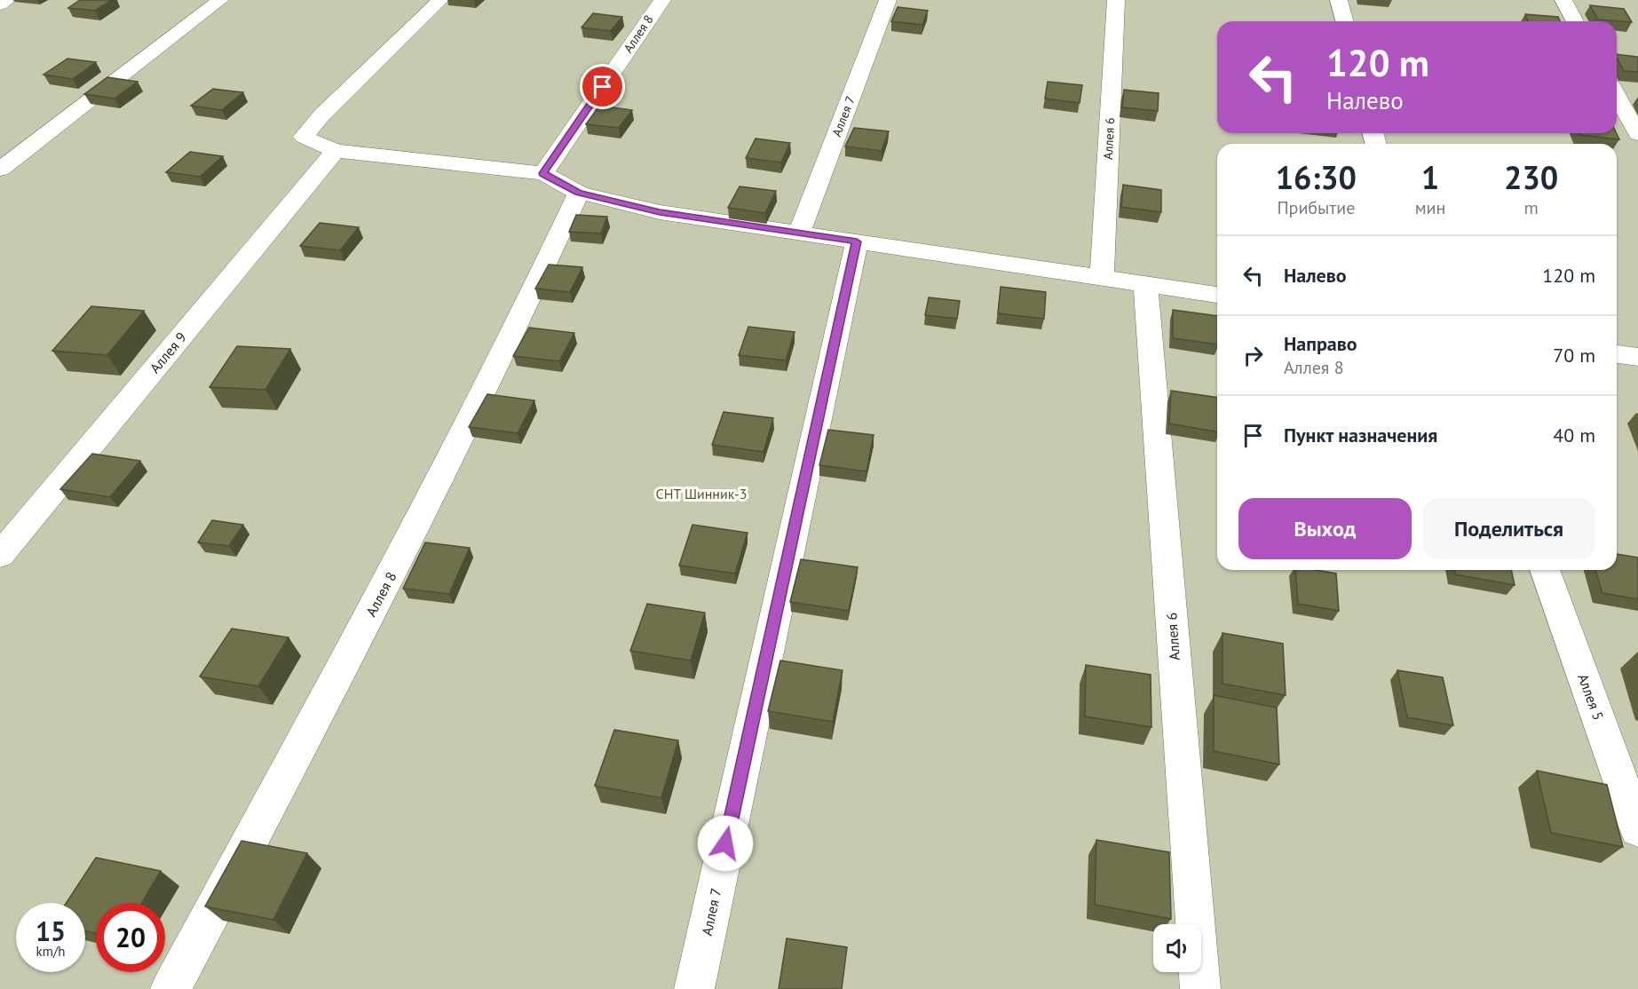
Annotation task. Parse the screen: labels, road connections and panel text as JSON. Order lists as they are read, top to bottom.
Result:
{
  "streets": {
    "lane": [
      "Аллея 8",
      "Аллея 7",
      "Аллея 6",
      "Аллея 9",
      "Аллея 5"
    ]
  },
  "parks": ["СНТ Шинник-3"],
  "page": {
    "turn": ["120 m", "Налево"],
    "eta": [
      "16:30",
      "Прибытие",
      "1",
      "мин",
      "230",
      "m"
    ],
    "list": [
      {
        "name": "Налево",
        "value": "120 m"
      },
      {
        "name": "Направо",
        "note": "Аллея 8",
        "value": "70 m"
      },
      {
        "name": "Пункт назначения",
        "value": "40 m"
      }
    ],
    "buttons": ["Выход", "Поделиться"],
    "speed": "15 km/h",
    "limit": "20"
  }
}
